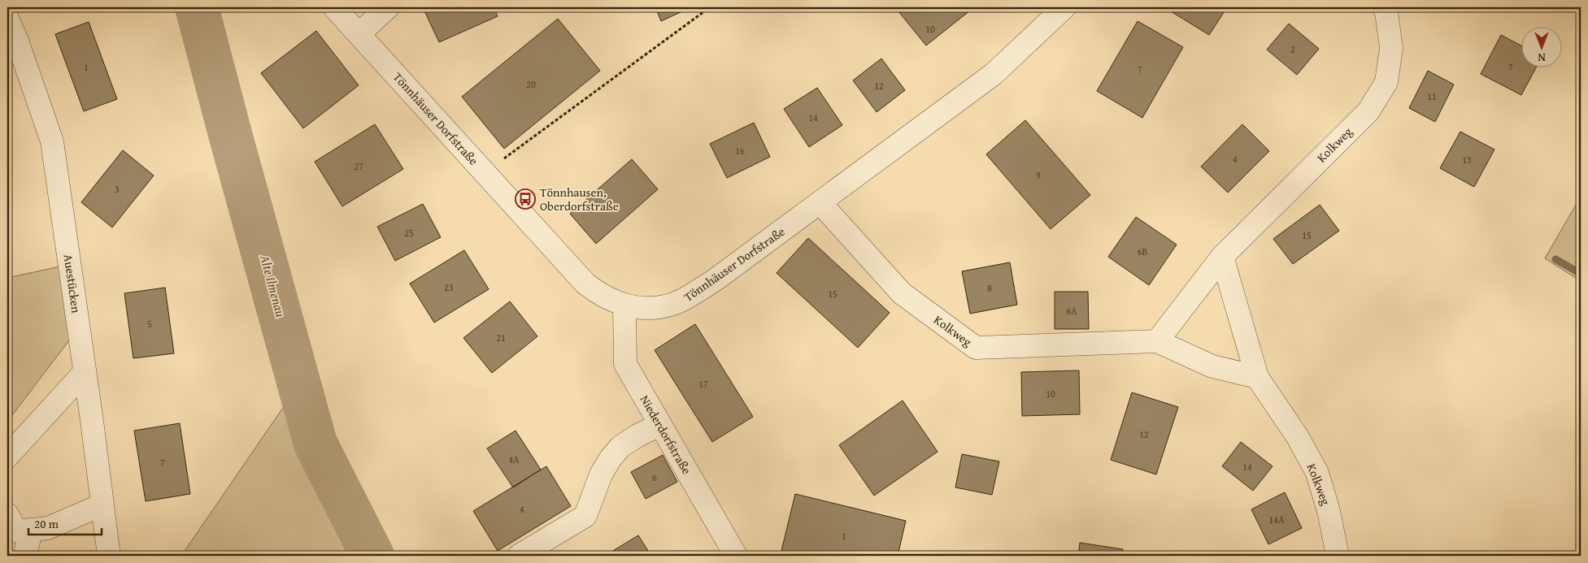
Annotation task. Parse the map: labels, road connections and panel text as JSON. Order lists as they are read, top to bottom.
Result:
{
  "streets": {
    "street": [
      "Tönnhäuser Dorfstraße",
      "Kolkweg",
      "Auestücken",
      "Niederdorfstraße"
    ]
  },
  "crossings": [
    ["Tönnhäuser Dorfstraße", "Kolkweg"],
    ["Tönnhäuser Dorfstraße", "Niederdorfstraße"]
  ],
  "water": ["Alte Ilmenau"],
  "places": {
    "bus stop": ["Tönnhausen, Oberdorfstraße"]
  },
  "house_numbers": [
    "10",
    "2",
    "1",
    "7",
    "7",
    "20",
    "12",
    "11",
    "14",
    "16",
    "4",
    "13",
    "27",
    "9",
    "3",
    "25",
    "15",
    "6B",
    "23",
    "8",
    "15",
    "6A",
    "5",
    "21",
    "17",
    "10",
    "12",
    "4A",
    "7",
    "14",
    "6",
    "4",
    "14A",
    "1"
  ],
  "scale_bar": "20 m",
  "north": "bottom"
}
